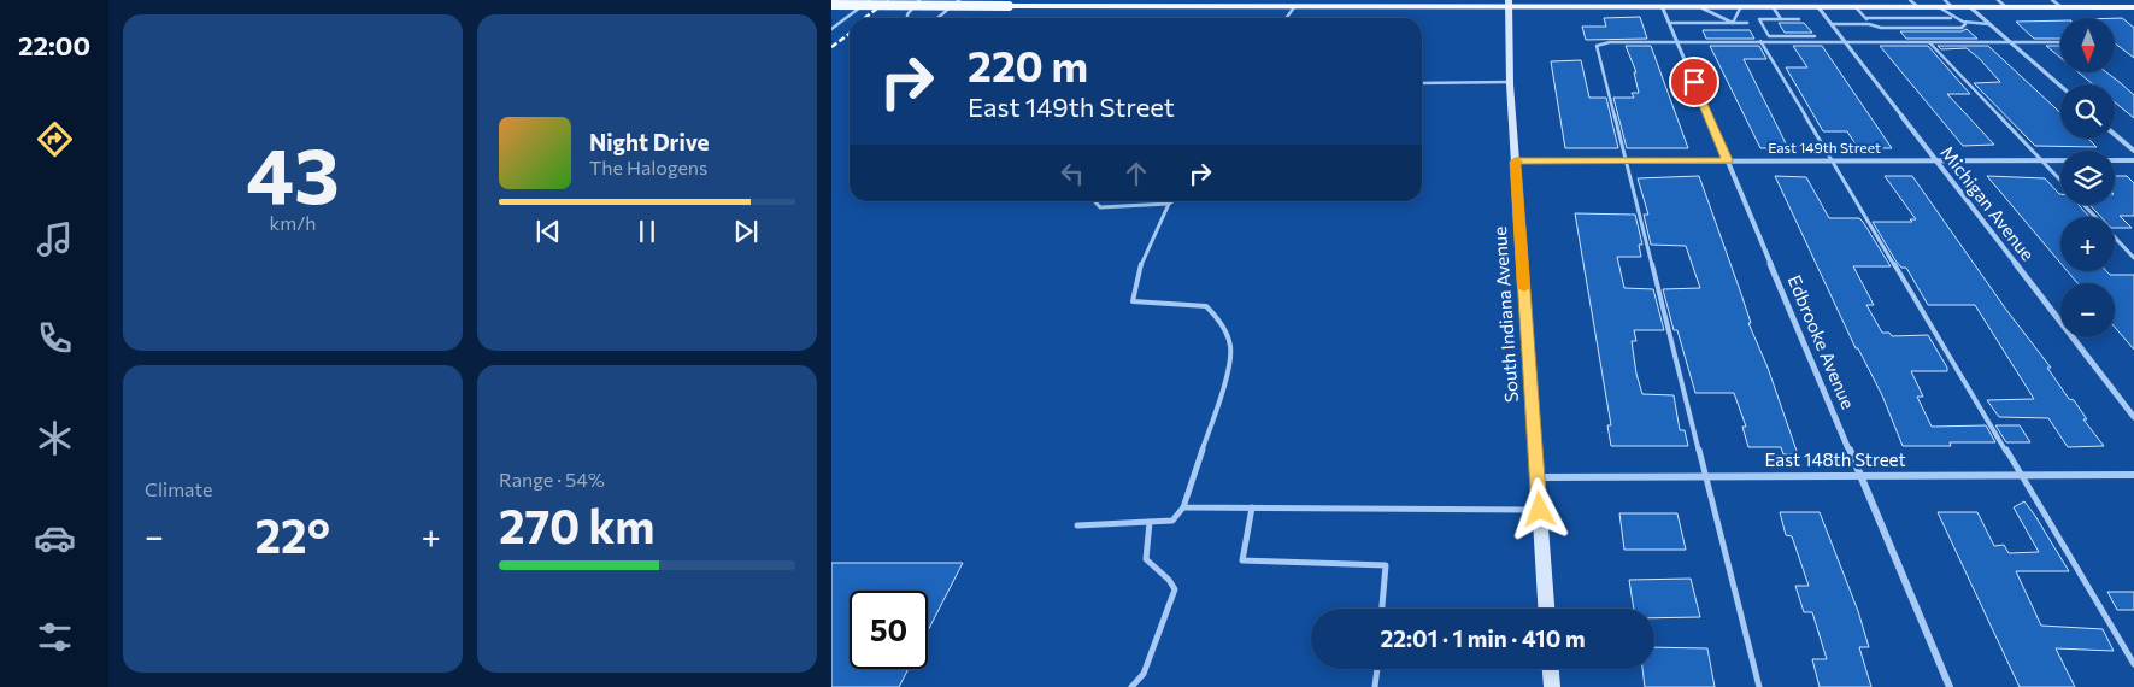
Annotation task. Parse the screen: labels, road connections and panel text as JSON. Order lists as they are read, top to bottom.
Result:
{
  "streets": {
    "main road": ["South Indiana Avenue"],
    "street": [
      "East 149th Street",
      "Michigan Avenue",
      "Edbrooke Avenue",
      "East 148th Street"
    ]
  },
  "crossings": [
    ["East 149th Street", "Michigan Avenue"],
    ["East 149th Street", "South Indiana Avenue"],
    ["East 149th Street", "Edbrooke Avenue"],
    ["South Indiana Avenue", "East 148th Street"],
    ["Edbrooke Avenue", "East 148th Street"]
  ],
  "north": "bottom",
  "page": {
    "tabs": "22:00",
    "tile": [
      ["43", "km/h"],
      "Climate",
      ["Range · 54%", "270 km"]
    ],
    "map_buttons": ["+", "−"],
    "turn": ["220 m", "East 149th Street"],
    "song": ["Night Drive", "The Halogens"],
    "heat": ["−", "22°", "+"],
    "limit": "50",
    "trip": "22:01 · 1 min · 410 m"
  }
}
